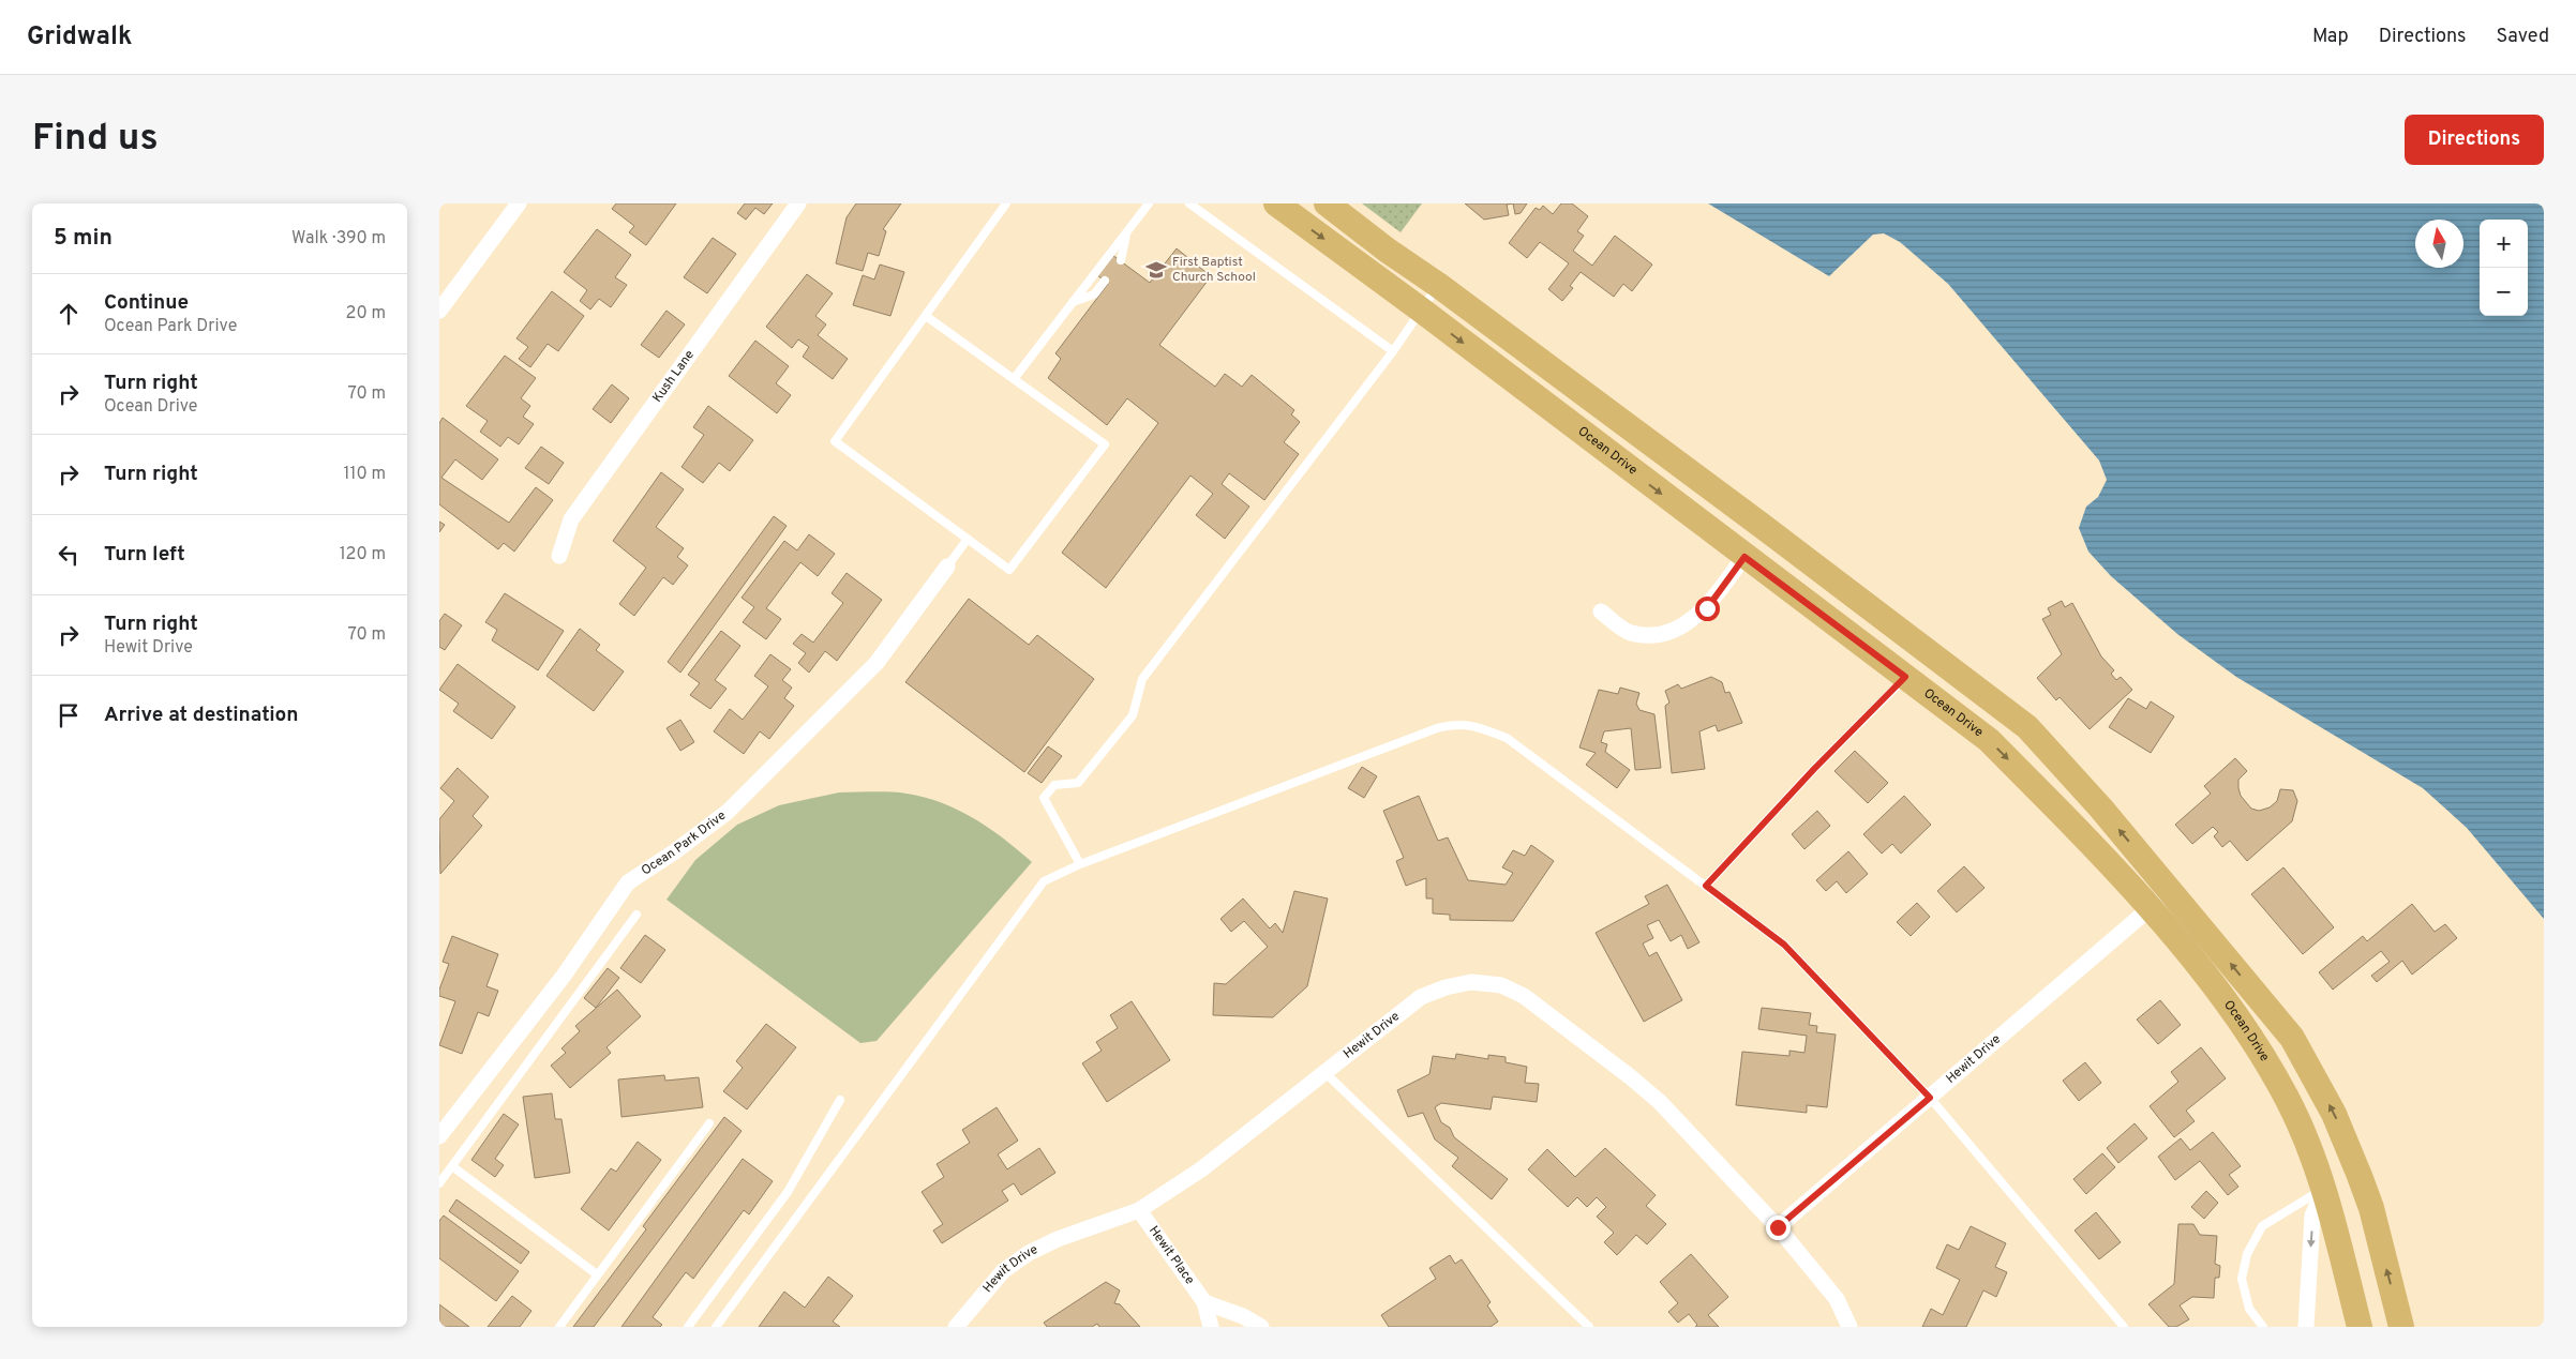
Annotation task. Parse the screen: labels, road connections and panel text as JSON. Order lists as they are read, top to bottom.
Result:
{
  "streets": {
    "main road": ["Ocean Drive"],
    "street": [
      "Kush Lane",
      "Ocean Park Drive",
      "Hewit Drive",
      "Hewit Place"
    ]
  },
  "crossings": [
    ["Ocean Drive", "Hewit Drive"],
    ["Hewit Drive", "Hewit Place"]
  ],
  "places": {
    "school or university": ["First Baptist Church School"]
  },
  "north": "top",
  "page": {
    "header": "Gridwalk",
    "nav": ["Map", "Directions", "Saved"],
    "buttons": "Directions",
    "title": "Find us",
    "heading": ["5 min", "Walk · 390 m"],
    "map_buttons": ["+", "−"],
    "list": [
      ["Continue", "Ocean Park Drive", "20 m"],
      ["Turn right", "Ocean Drive", "70 m"],
      ["Turn right", "110 m"],
      ["Turn left", "120 m"],
      ["Turn right", "Hewit Drive", "70 m"],
      "Arrive at destination"
    ]
  }
}
